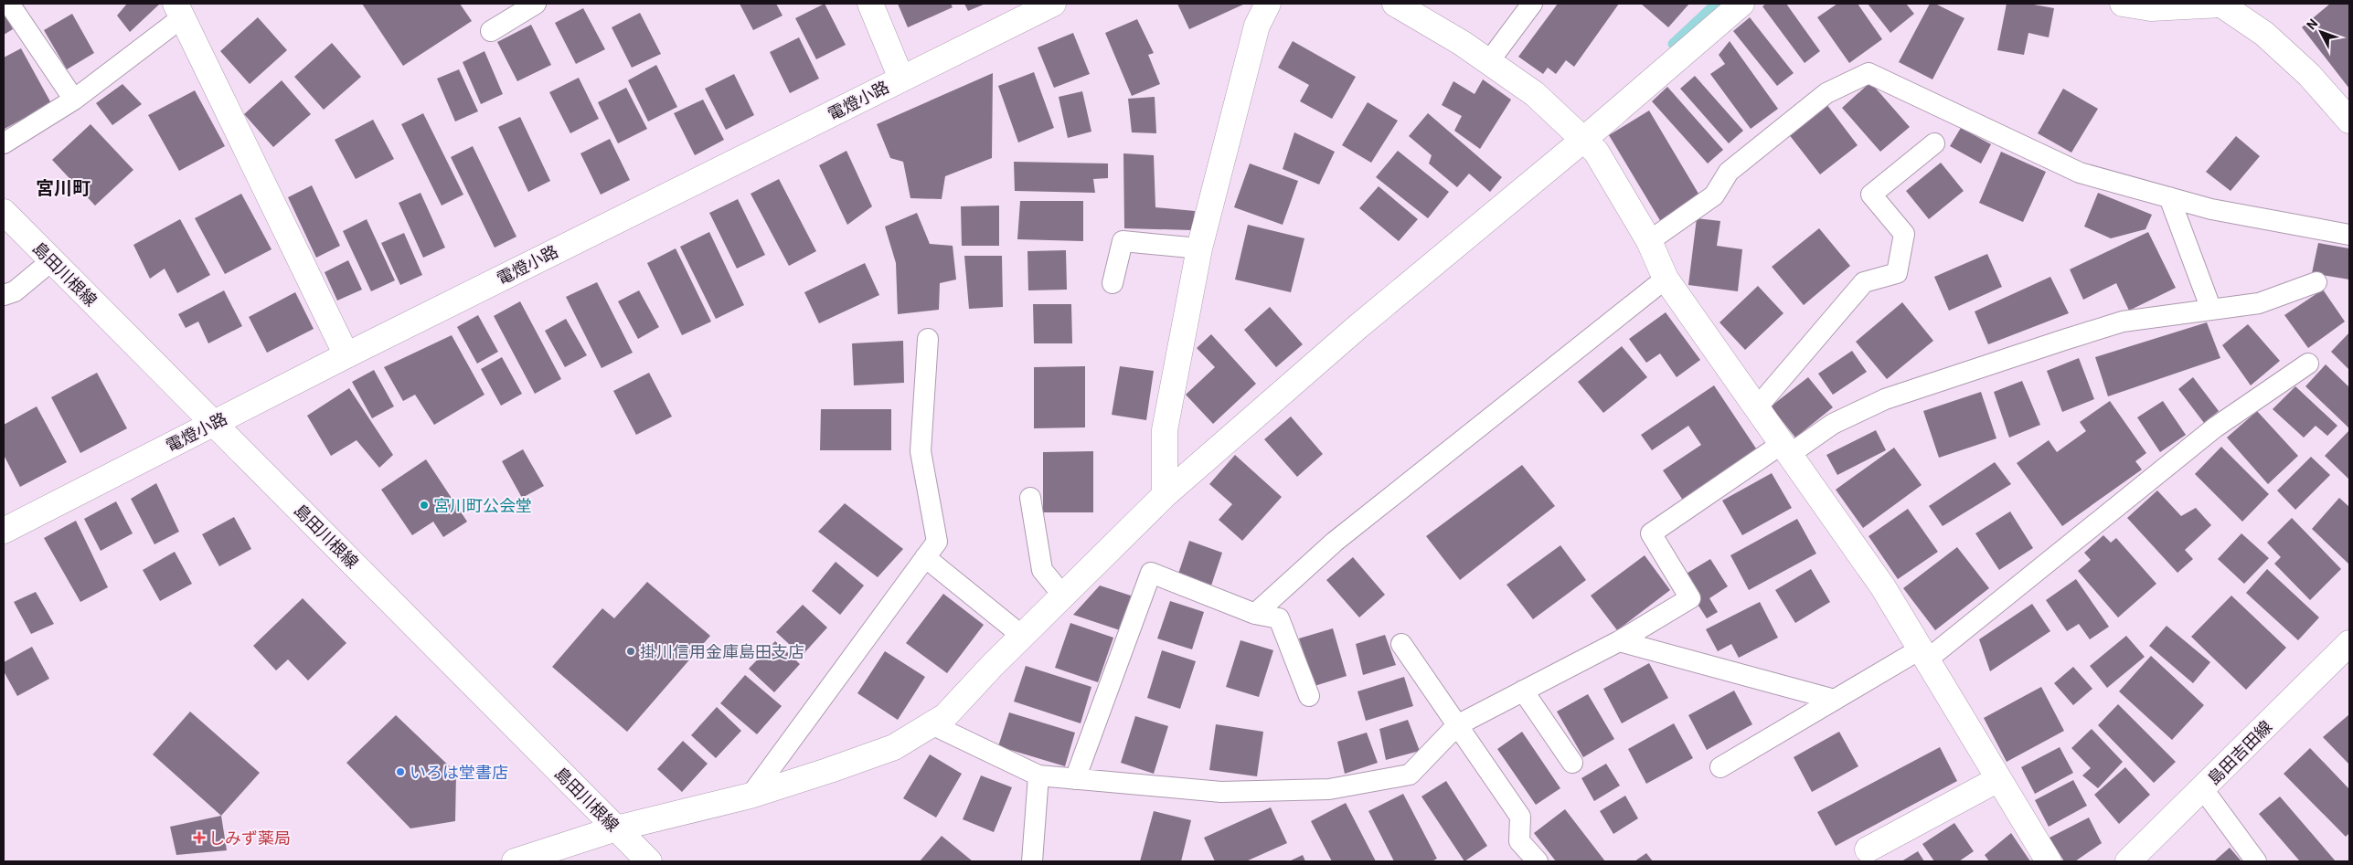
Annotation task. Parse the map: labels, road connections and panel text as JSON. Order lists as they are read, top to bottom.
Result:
{
  "streets": {
    "street": ["電燈小路", "島田川根線", "島田吉田線"]
  },
  "crossings": [
    ["電燈小路", "島田川根線"]
  ],
  "districts": ["宮川町"],
  "places": {
    "other": ["宮川町公会堂", "掛川信用金庫島田支店", "いろは堂書店"],
    "health": ["しみず薬局"]
  },
  "north": "top left"
}
